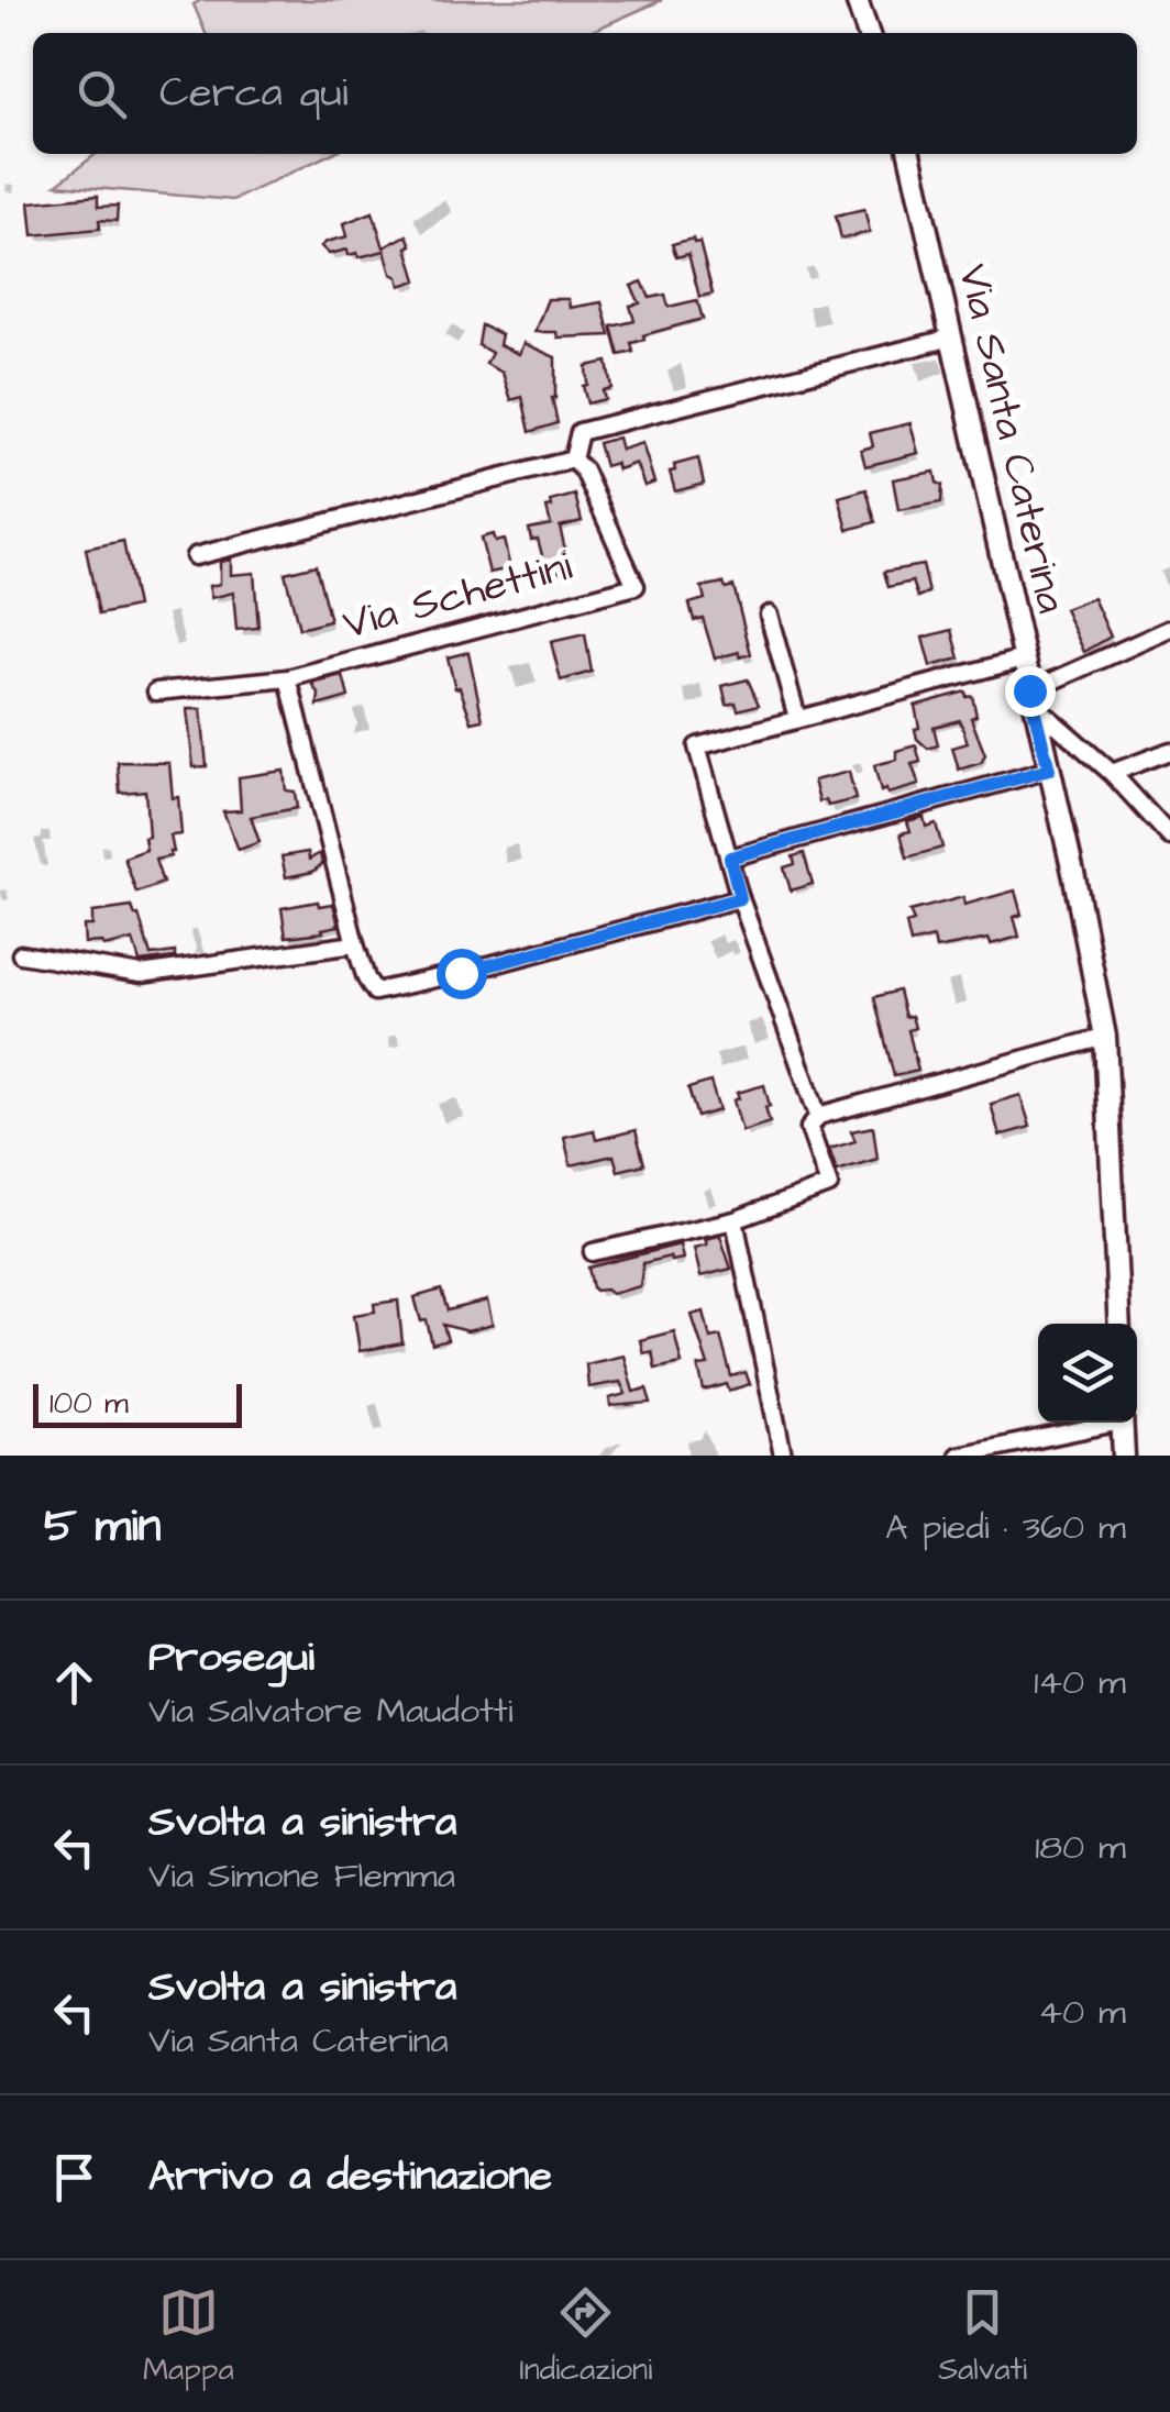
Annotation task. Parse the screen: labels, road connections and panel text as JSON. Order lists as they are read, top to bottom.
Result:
{
  "streets": {
    "street": ["Via Santa Caterina", "Via Schettini"]
  },
  "scale_bar": "100 m",
  "page": {
    "search": "Cerca qui",
    "scale": "100 m",
    "heading": ["5 min", "A piedi · 360 m"],
    "list": [
      ["Prosegui", "Via Salvatore Maudotti", "140 m"],
      ["Svolta a sinistra", "Via Simone Flemma", "180 m"],
      ["Svolta a sinistra", "Via Santa Caterina", "40 m"],
      "Arrivo a destinazione"
    ],
    "nav": ["Mappa", "Indicazioni", "Salvati"]
  }
}
